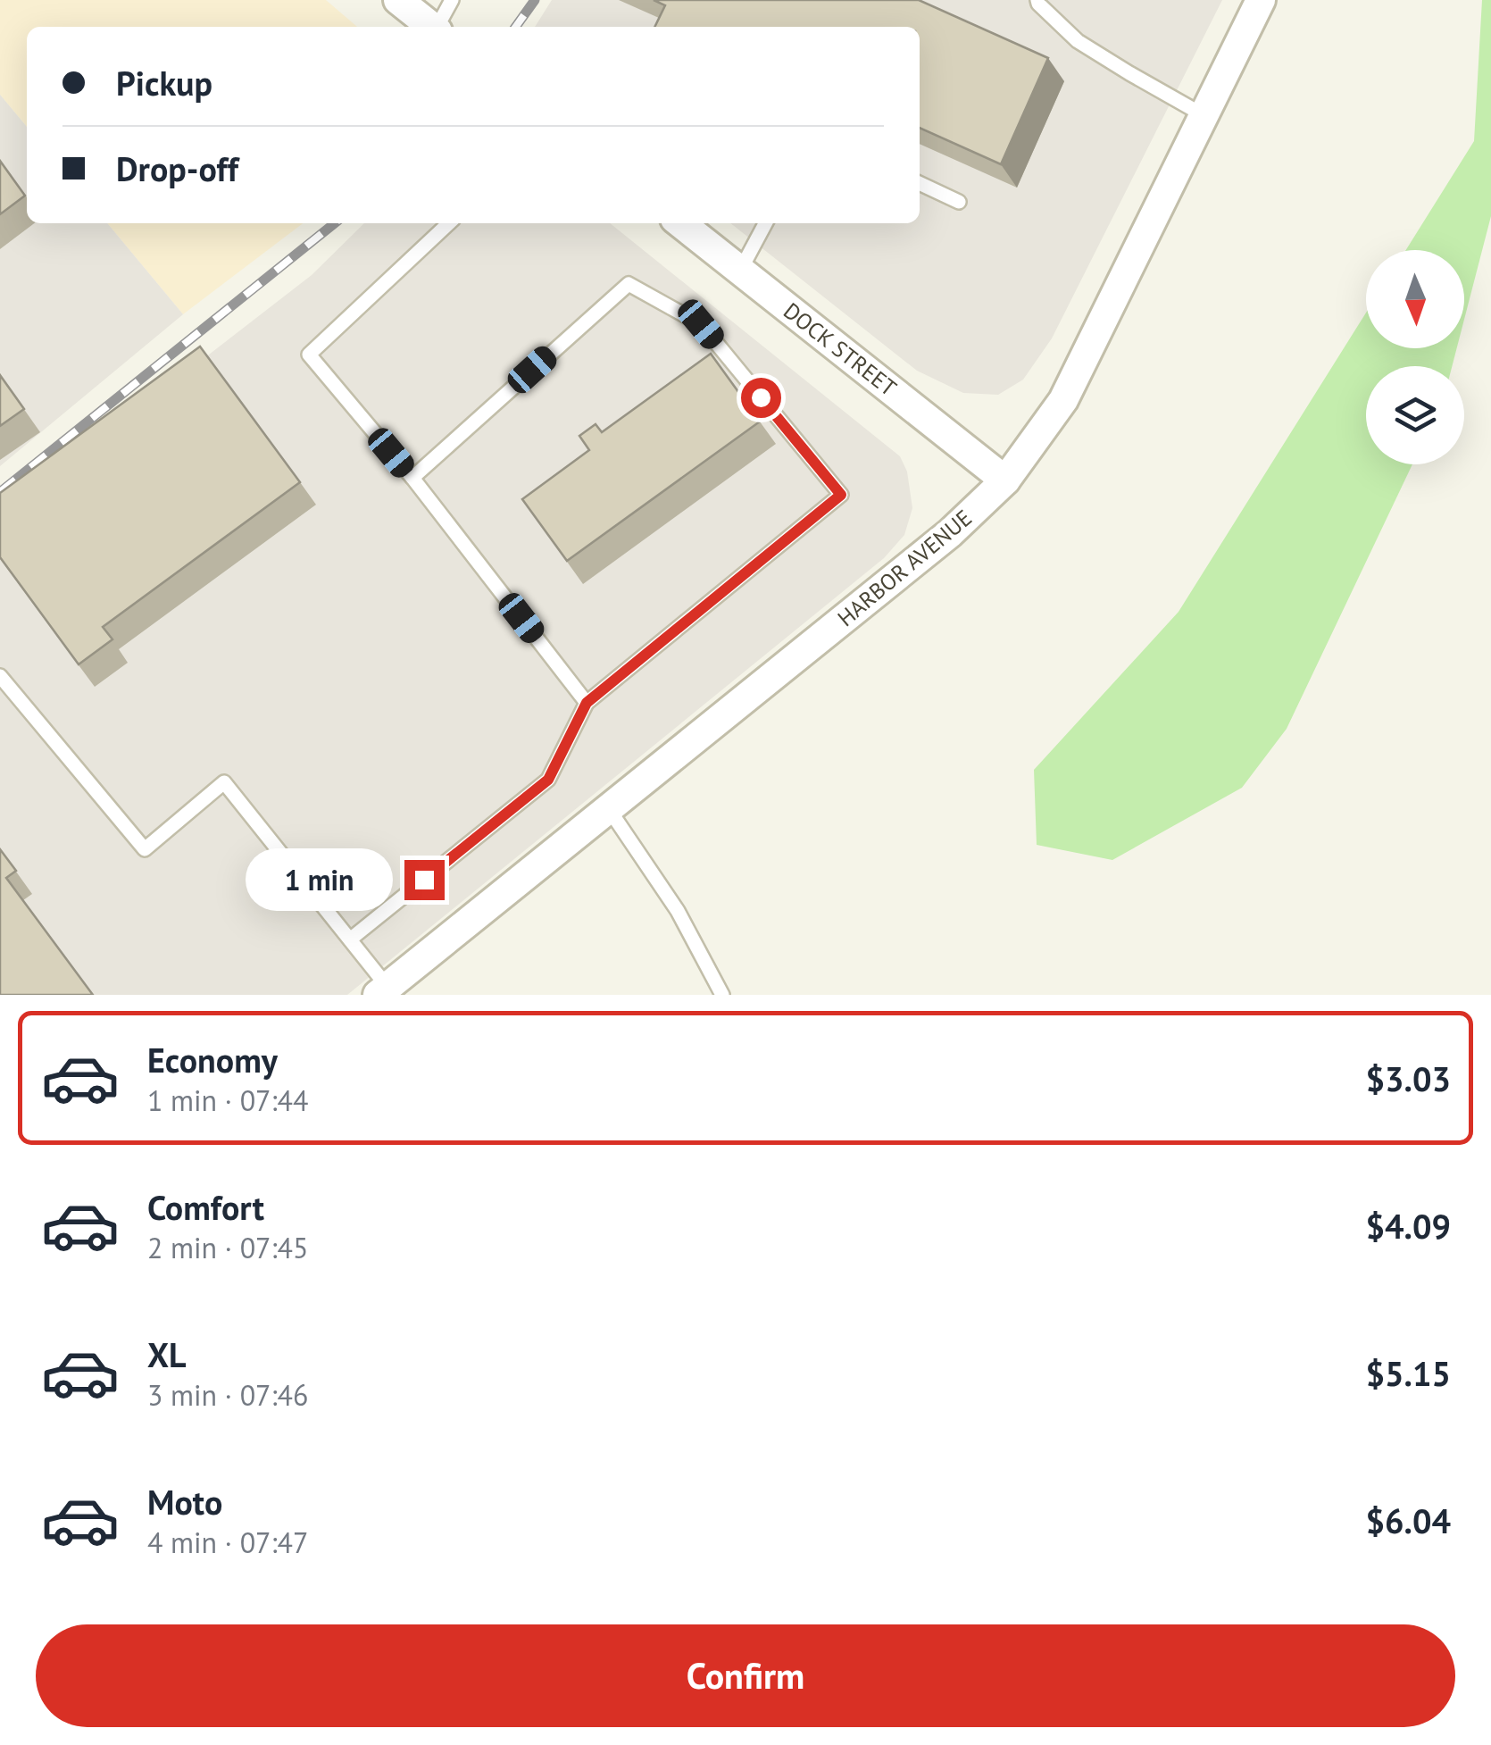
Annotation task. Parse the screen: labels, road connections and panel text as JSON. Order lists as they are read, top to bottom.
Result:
{
  "streets": {
    "street": ["DOCK STREET", "HARBOR AVENUE"]
  },
  "crossings": [
    ["DOCK STREET", "HARBOR AVENUE"]
  ],
  "north": "bottom",
  "page": {
    "banner": ["Pickup", "Drop-off"],
    "bubble": "1 min",
    "list": [
      {
        "name": "Economy",
        "note": "1 min · 07:44",
        "value": "$3.03"
      },
      {
        "name": "Comfort",
        "note": "2 min · 07:45",
        "value": "$4.09"
      },
      {
        "name": "XL",
        "note": "3 min · 07:46",
        "value": "$5.15"
      },
      {
        "name": "Moto",
        "note": "4 min · 07:47",
        "value": "$6.04"
      }
    ],
    "buttons": "Confirm"
  }
}
